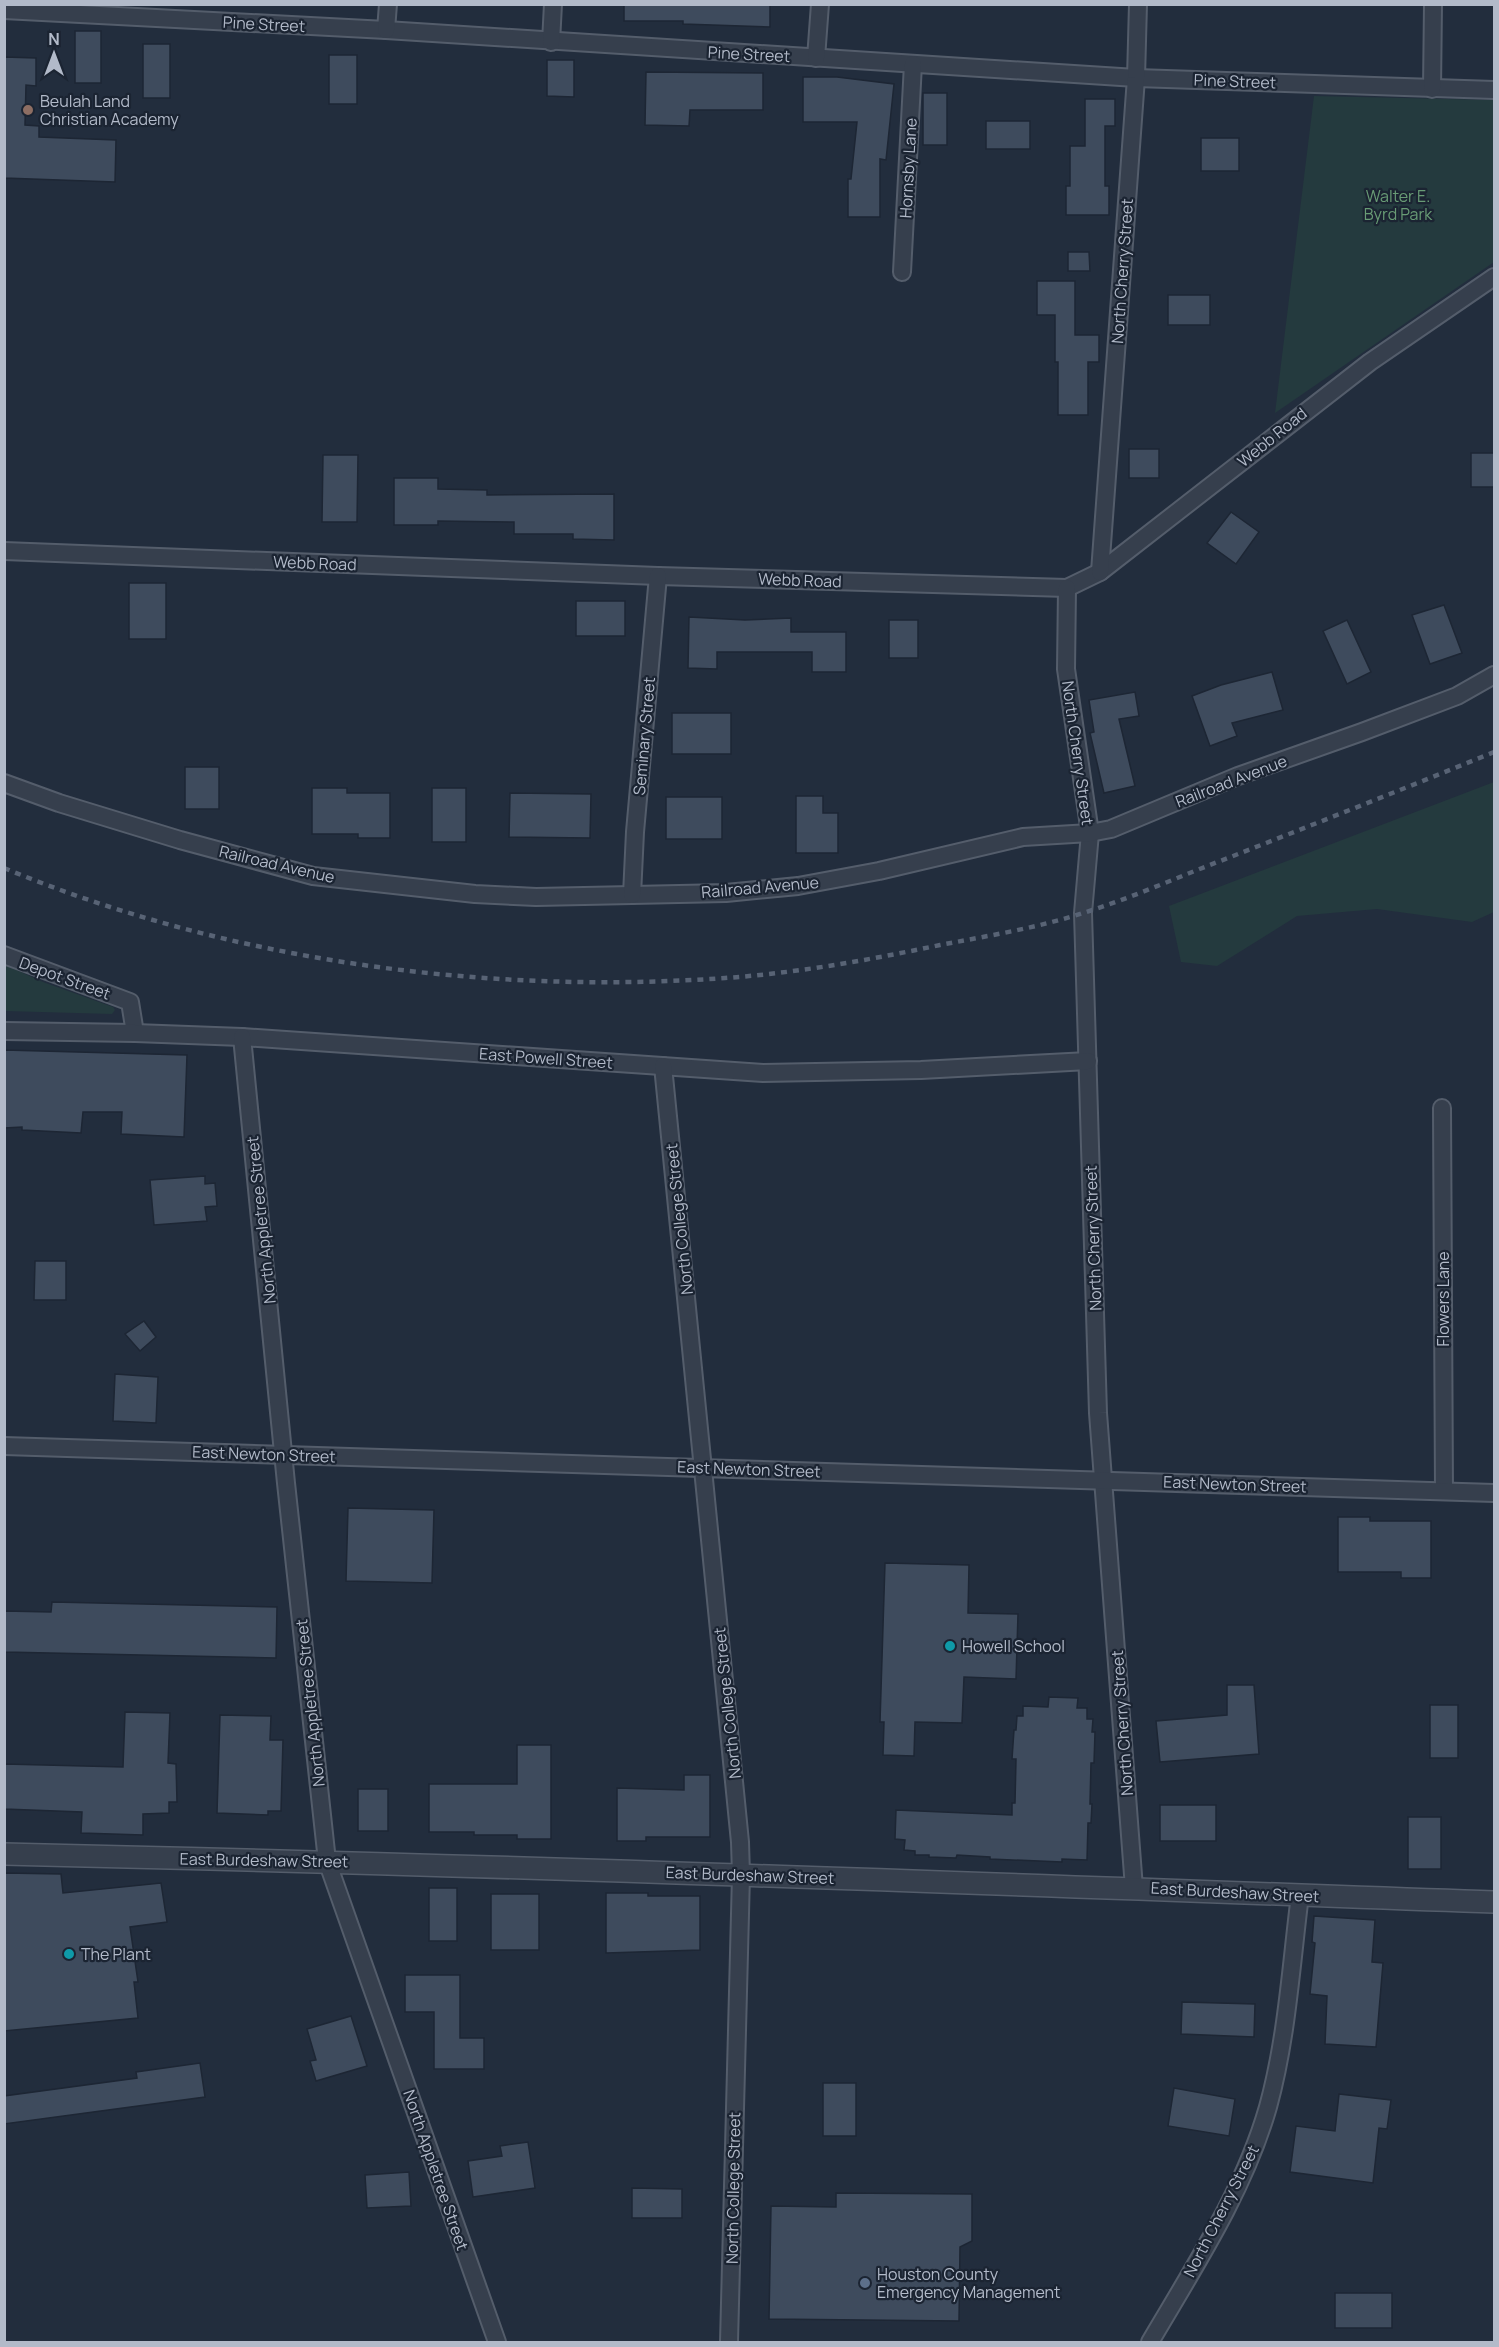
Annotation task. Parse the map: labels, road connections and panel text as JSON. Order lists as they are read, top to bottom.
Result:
{
  "streets": {
    "street": [
      "Pine Street",
      "Hornsby Lane",
      "North Cherry Street",
      "Webb Road",
      "Seminary Street",
      "Railroad Avenue",
      "Depot Street",
      "East Powell Street",
      "North College Street",
      "North Appletree Street",
      "Flowers Lane",
      "East Newton Street",
      "East Burdeshaw Street"
    ]
  },
  "crossings": [
    ["Pine Street", "Hornsby Lane"],
    ["Pine Street", "North Cherry Street"],
    ["North Cherry Street", "Webb Road"],
    ["North Cherry Street", "Railroad Avenue"],
    ["North Cherry Street", "East Powell Street"],
    ["North Cherry Street", "East Newton Street"],
    ["North Cherry Street", "East Burdeshaw Street"],
    ["Webb Road", "Seminary Street"],
    ["Seminary Street", "Railroad Avenue"],
    ["Depot Street", "East Powell Street"],
    ["East Powell Street", "North College Street"],
    ["East Powell Street", "North Appletree Street"],
    ["North College Street", "East Newton Street"],
    ["North College Street", "East Burdeshaw Street"],
    ["North Appletree Street", "East Newton Street"],
    ["North Appletree Street", "East Burdeshaw Street"],
    ["Flowers Lane", "East Newton Street"]
  ],
  "parks": ["Walter E. Byrd Park"],
  "places": [
    "Beulah Land Christian Academy",
    "Howell School",
    "The Plant",
    "Houston County Emergency Management"
  ],
  "north": "top"
}
